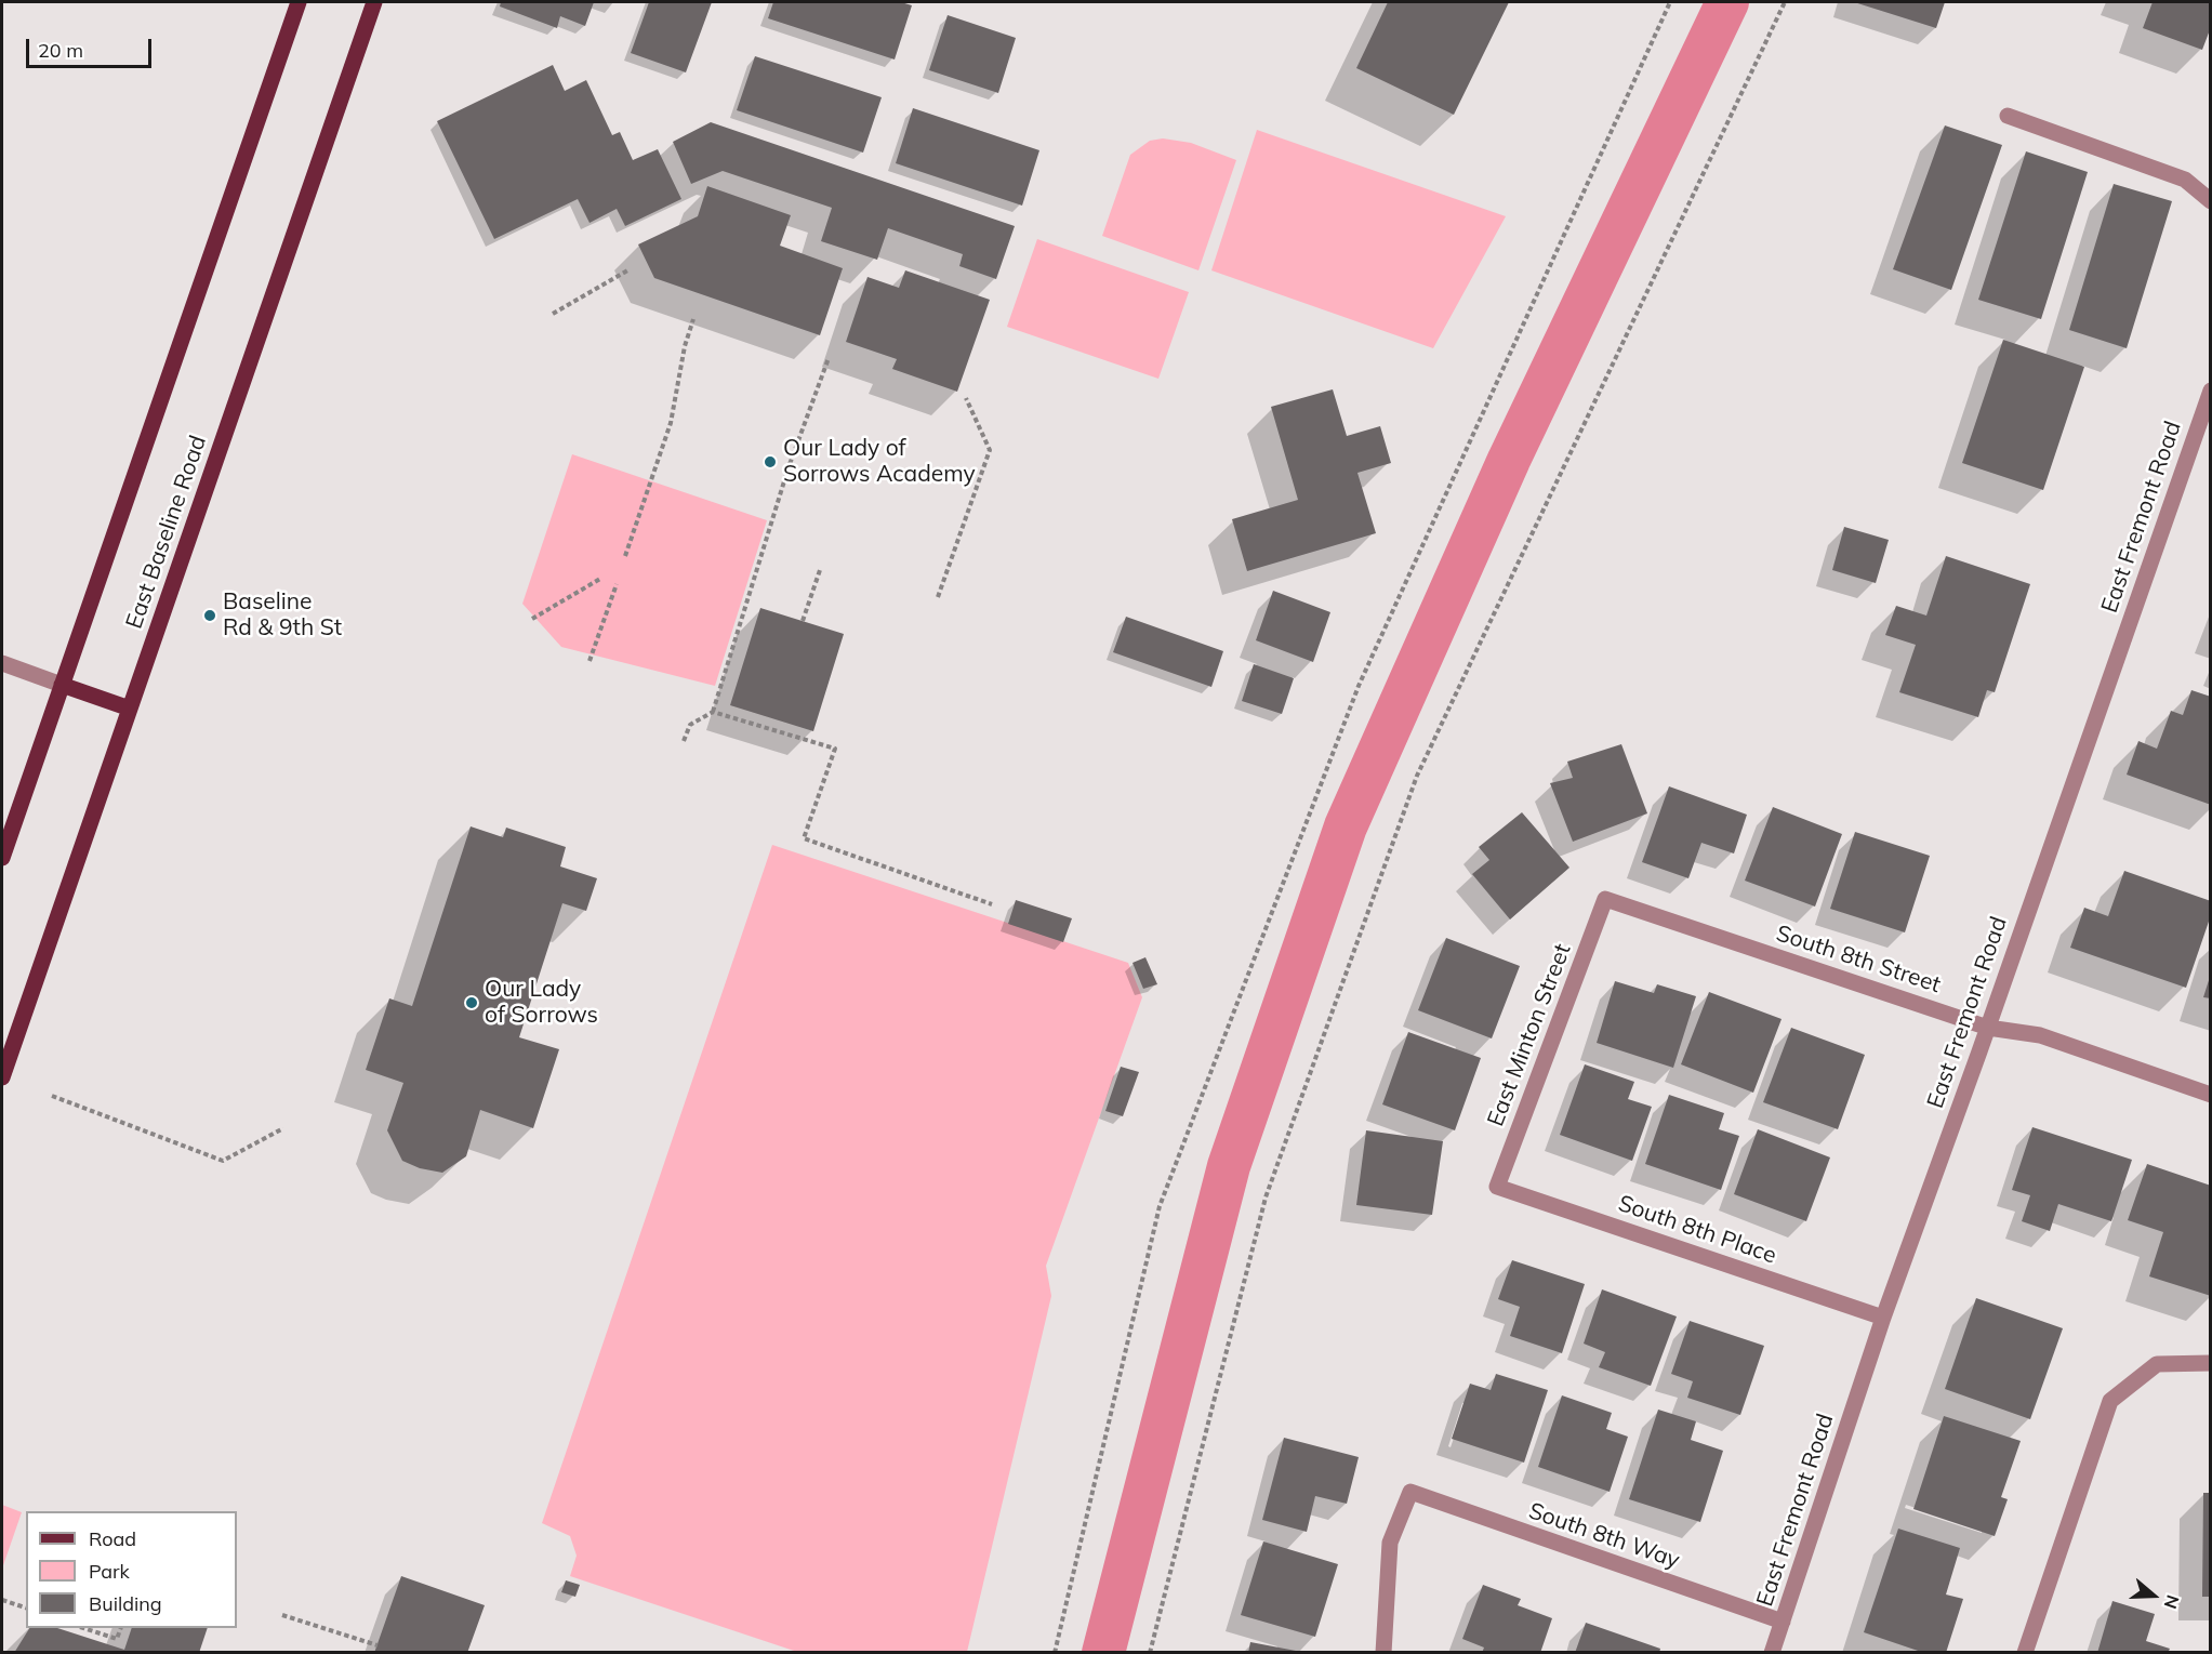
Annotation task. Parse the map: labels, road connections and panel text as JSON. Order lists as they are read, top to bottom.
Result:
{
  "streets": {
    "main road": ["East Baseline Road"],
    "street": [
      "East Fremont Road",
      "South 8th Street",
      "East Minton Street",
      "South 8th Place",
      "South 8th Way"
    ]
  },
  "crossings": [
    ["East Fremont Road", "South 8th Street"],
    ["East Fremont Road", "South 8th Place"],
    ["East Fremont Road", "South 8th Way"],
    ["South 8th Street", "East Minton Street"],
    ["East Minton Street", "South 8th Place"]
  ],
  "places": ["Our Lady of Sorrows Academy", "Baseline Rd & 9th St", "Our Lady of Sorrows"],
  "legend": ["Road", "Park", "Building"],
  "scale_bar": "20 m",
  "north": "right"
}
